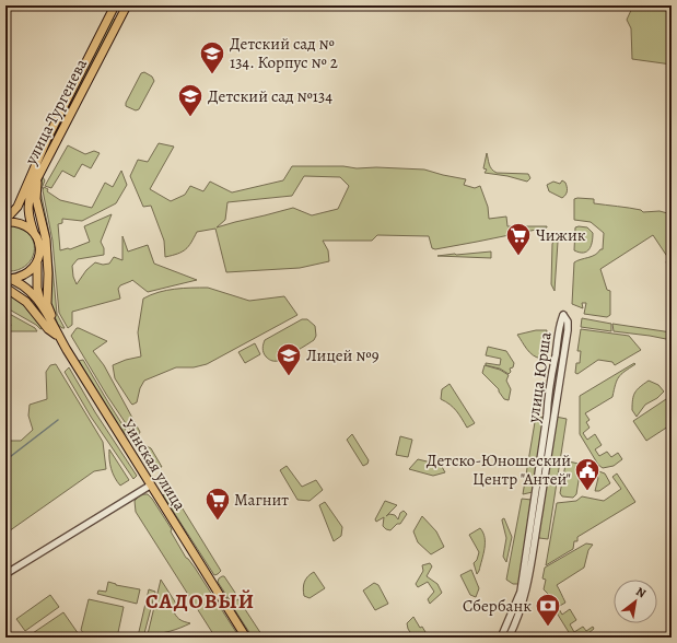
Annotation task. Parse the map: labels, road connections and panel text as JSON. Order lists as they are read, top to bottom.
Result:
{
  "streets": {
    "main road": ["улица Тургенева", "Уинская улица"],
    "street": ["улица Юрша"]
  },
  "crossings": [
    ["улица Тургенева", "Уинская улица"]
  ],
  "districts": ["САДОВЫЙ"],
  "places": {
    "school or university": ["Детский сад № 134. Корпус № 2", "Детский сад №134", "Лицей №9"],
    "supermarket": ["Чижик", "Магнит"],
    "public building": ["Детско-Юношеский Центр \"Антей\""],
    "bank": ["Сбербанк"]
  },
  "north": "top right"
}
